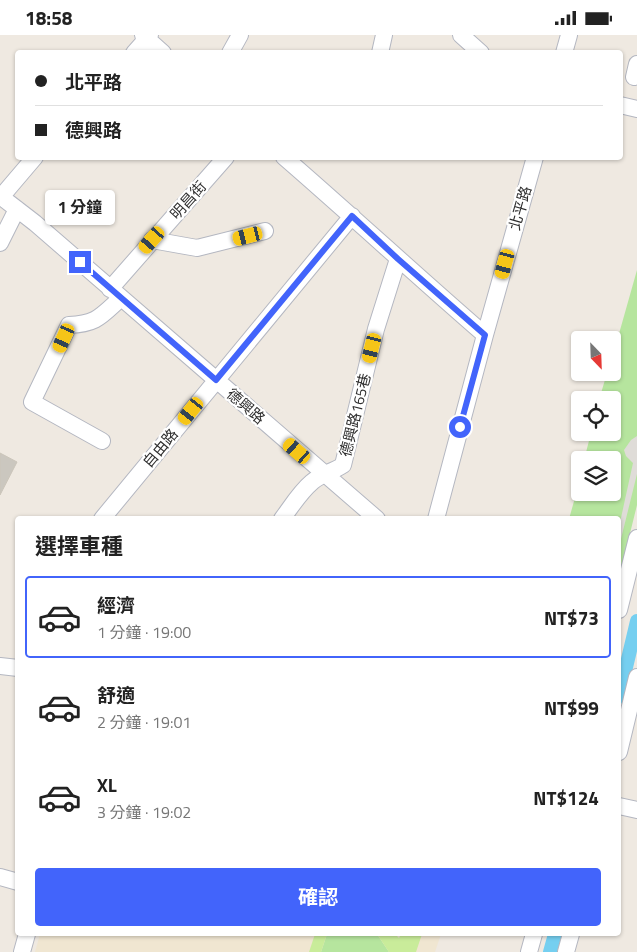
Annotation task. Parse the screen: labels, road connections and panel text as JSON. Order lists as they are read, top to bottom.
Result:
{
  "streets": {
    "street": [
      "明昌街",
      "北平路",
      "德興路",
      "德興路165巷",
      "自由路"
    ]
  },
  "crossings": [
    ["明昌街", "德興路"],
    ["德興路", "德興路165巷"],
    ["德興路", "自由路"]
  ],
  "north": "bottom right",
  "page": {
    "status": "18:58",
    "banner": ["北平路", "德興路"],
    "bubble": "1 分鐘",
    "heading": "選擇車種",
    "list": [
      {
        "name": "經濟",
        "note": "1 分鐘 · 19:00",
        "value": "NT$73"
      },
      {
        "name": "舒適",
        "note": "2 分鐘 · 19:01",
        "value": "NT$99"
      },
      {
        "name": "XL",
        "note": "3 分鐘 · 19:02",
        "value": "NT$124"
      }
    ],
    "buttons": "確認"
  }
}
